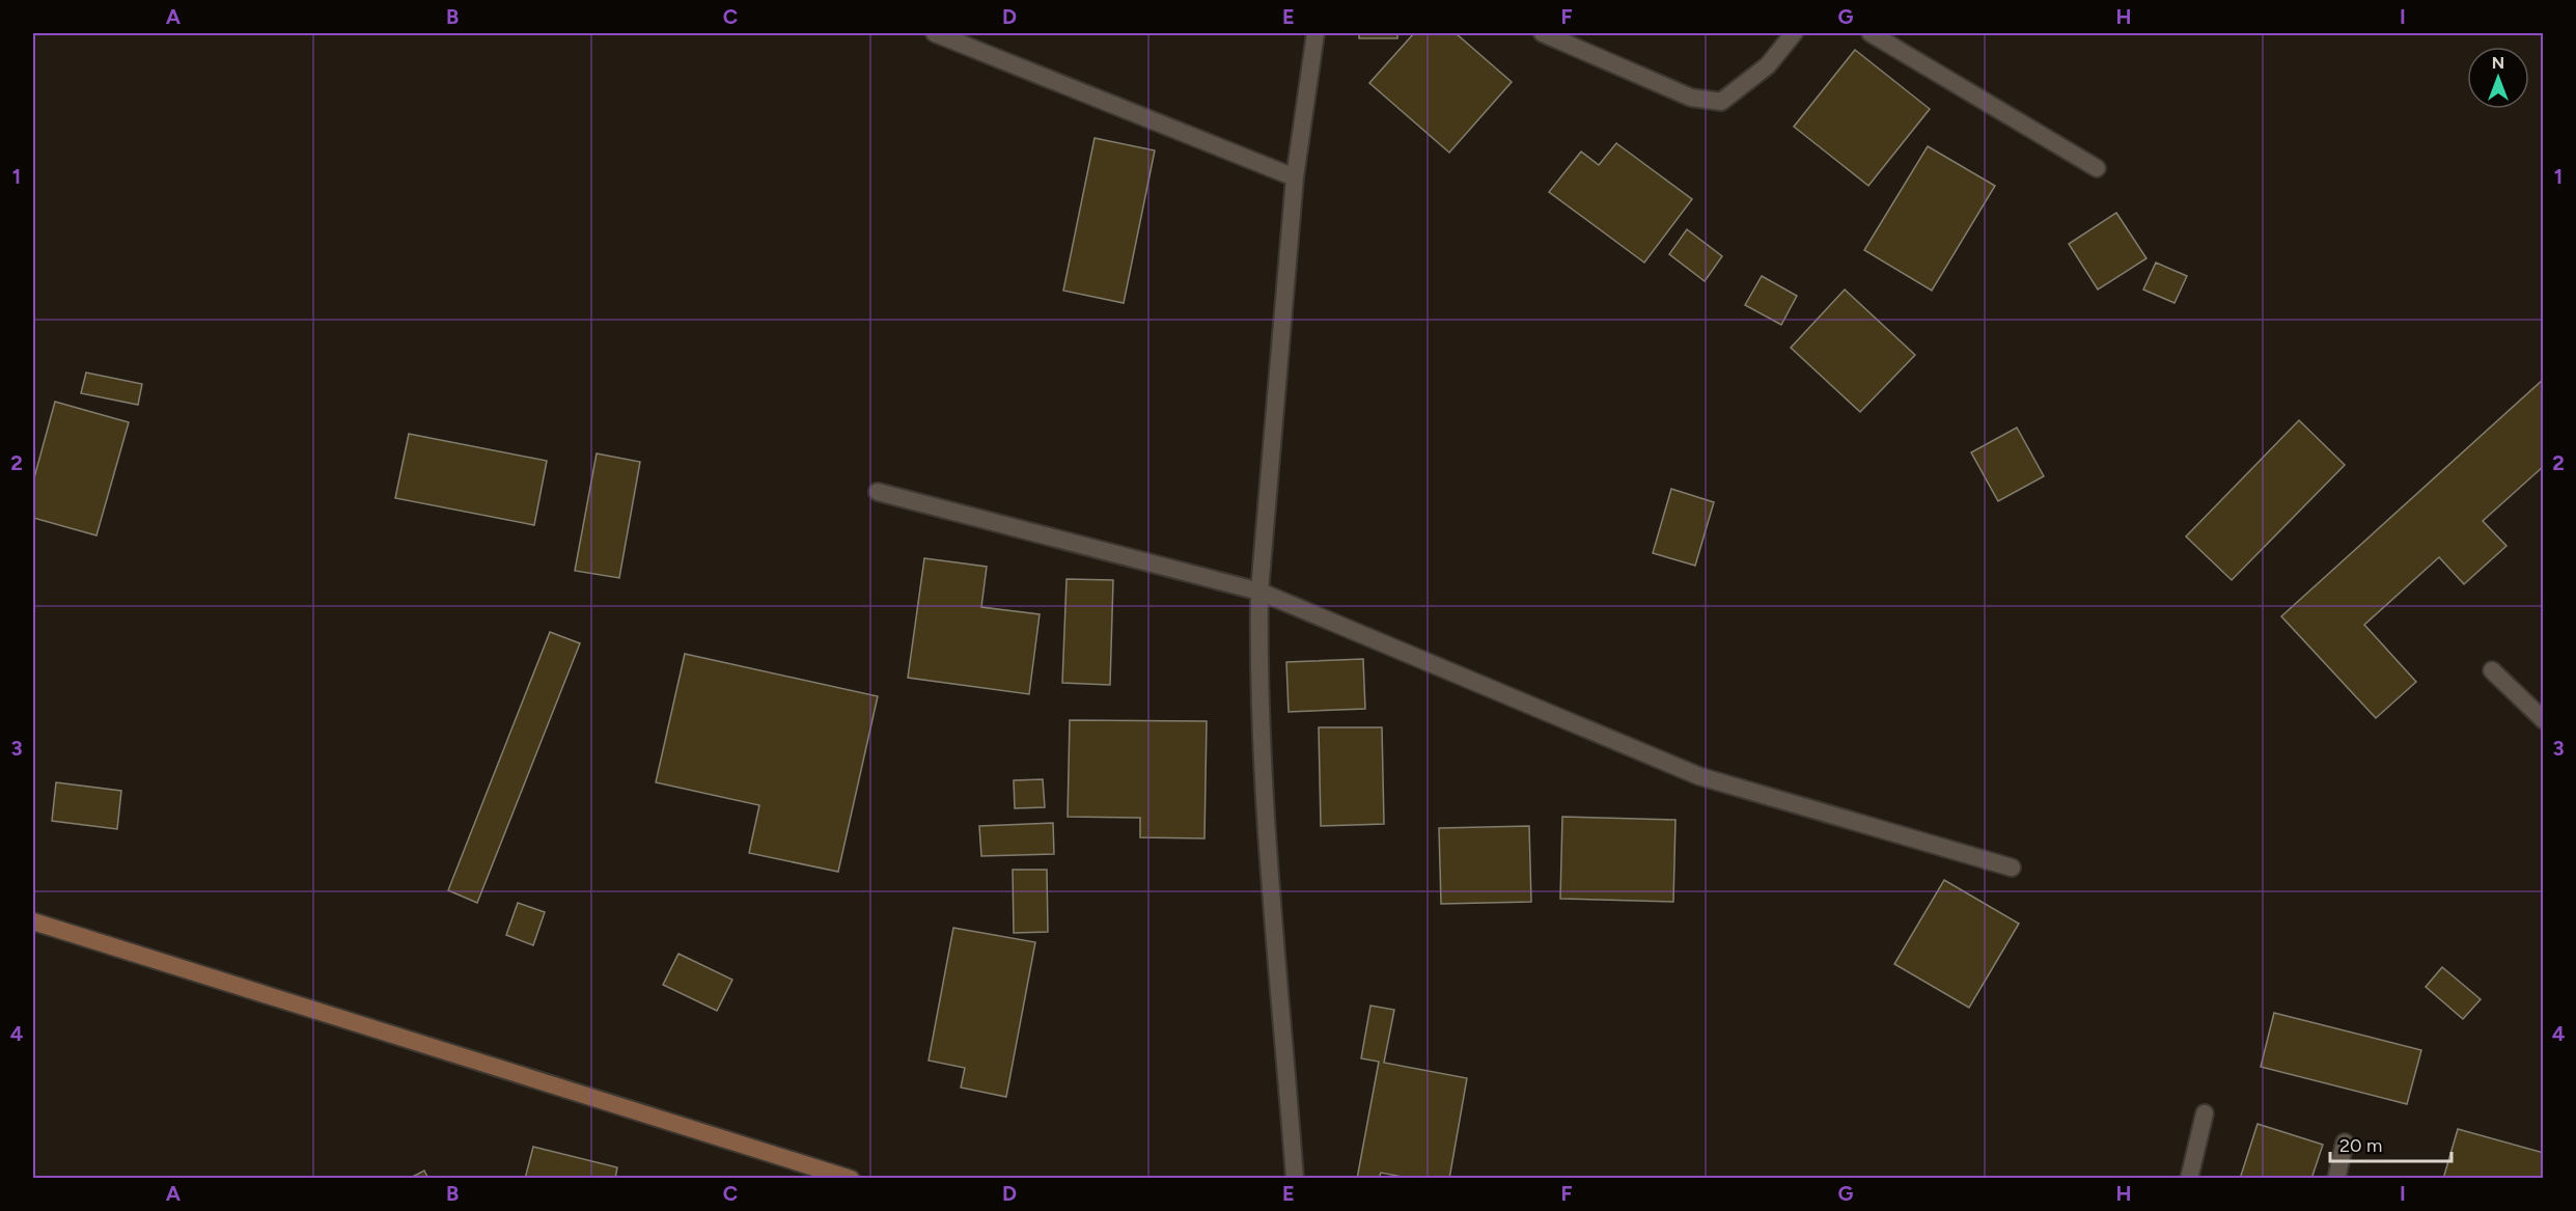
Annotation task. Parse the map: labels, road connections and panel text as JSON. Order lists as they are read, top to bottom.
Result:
{
  "scale_bar": "20 m",
  "north": "top",
  "grid": {
    "columns": [
      "A",
      "B",
      "C",
      "D",
      "E",
      "F",
      "G",
      "H",
      "I"
    ],
    "rows": [
      "1",
      "2",
      "3",
      "4"
    ]
  }
}
